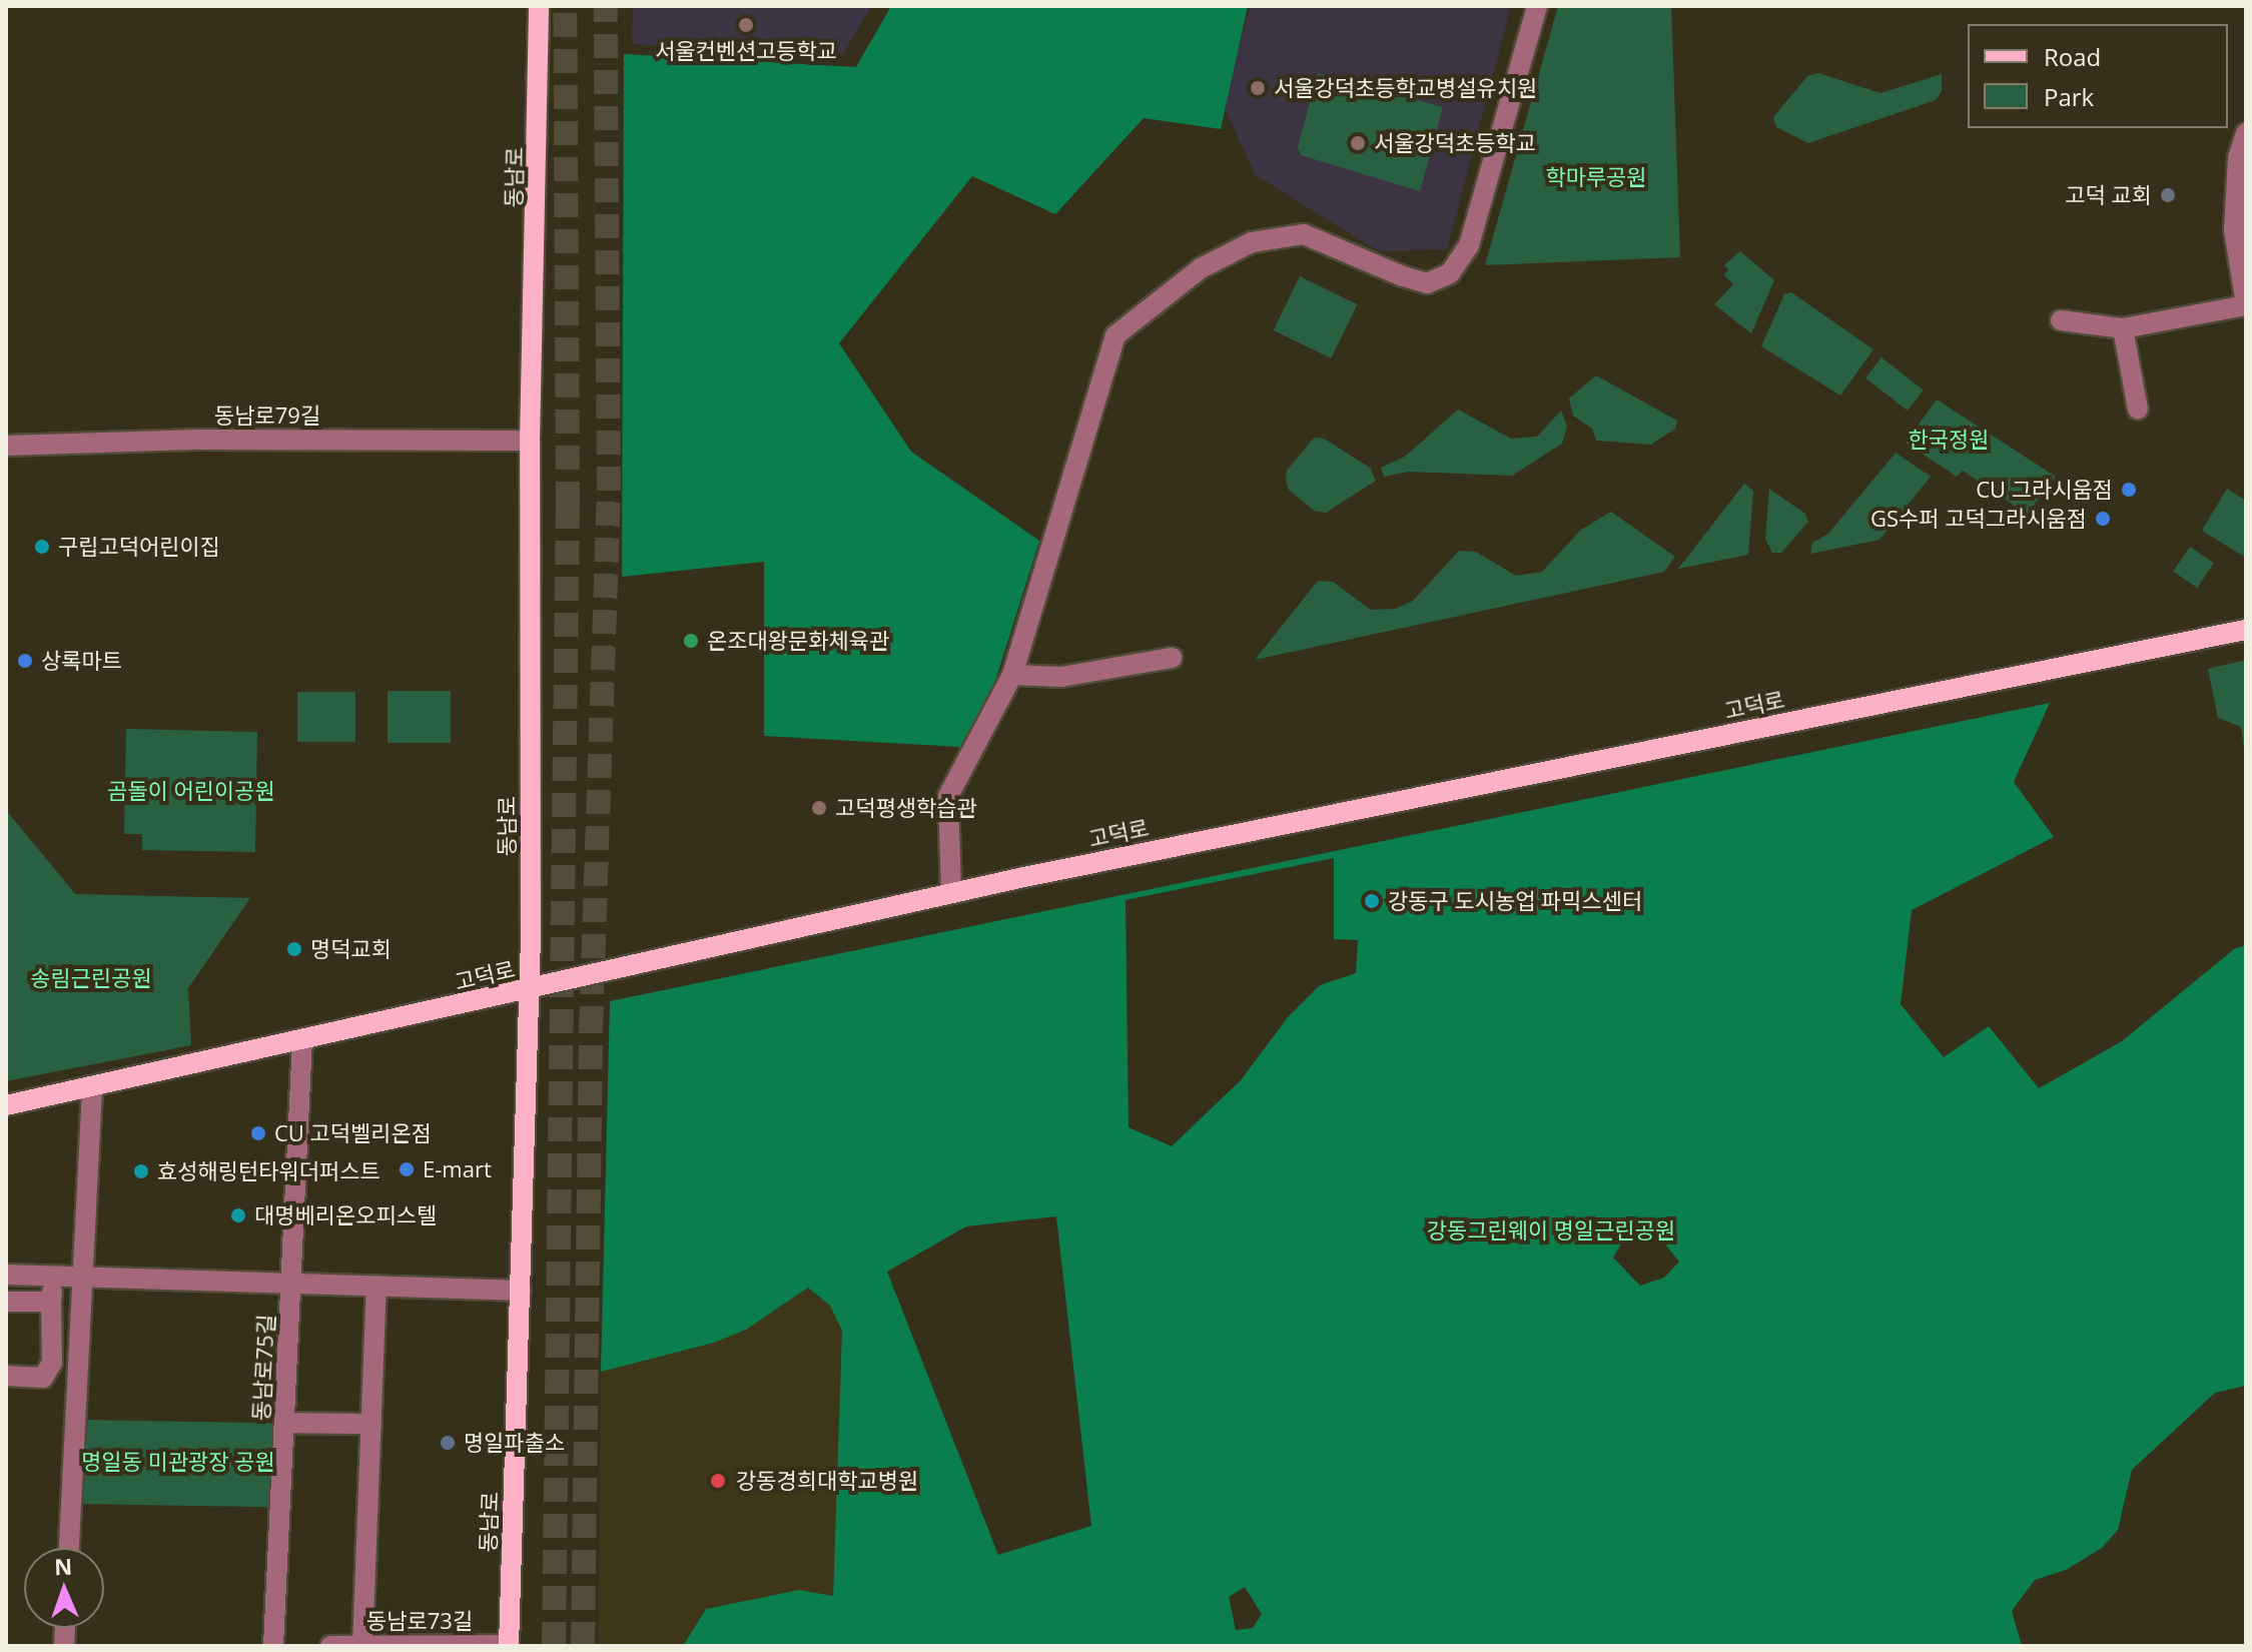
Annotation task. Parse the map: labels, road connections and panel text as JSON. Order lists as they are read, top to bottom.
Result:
{
  "streets": {
    "main road": ["동남로", "고덕로"],
    "street": ["동남로79길", "동남로75길", "동남로73길"]
  },
  "crossings": [
    ["동남로", "동남로79길"],
    ["동남로", "고덕로"],
    ["동남로", "동남로75길"],
    ["동남로", "동남로73길"],
    ["고덕로", "동남로75길"]
  ],
  "parks": [
    "학마루공원",
    "한국정원",
    "곰돌이 어린이공원",
    "송림근린공원",
    "강동그린웨이 명일근린공원",
    "명일동 미관광장 공원"
  ],
  "places": [
    "서울컨벤션고등학교",
    "서울강덕초등학교병설유치원",
    "서울강덕초등학교",
    "고덕 교회",
    "CU 그라시움점",
    "GS수퍼 고덕그라시움점",
    "구립고덕어린이집",
    "온조대왕문화체육관",
    "상록마트",
    "고덕평생학습관",
    "강동구 도시농업 파믹스센터",
    "명덕교회",
    "CU 고덕벨리온점",
    "E-mart",
    "효성해링턴타워더퍼스트",
    "대명베리온오피스텔",
    "명일파출소",
    "강동경희대학교병원"
  ],
  "legend": ["Road", "Park"],
  "north": "top"
}
